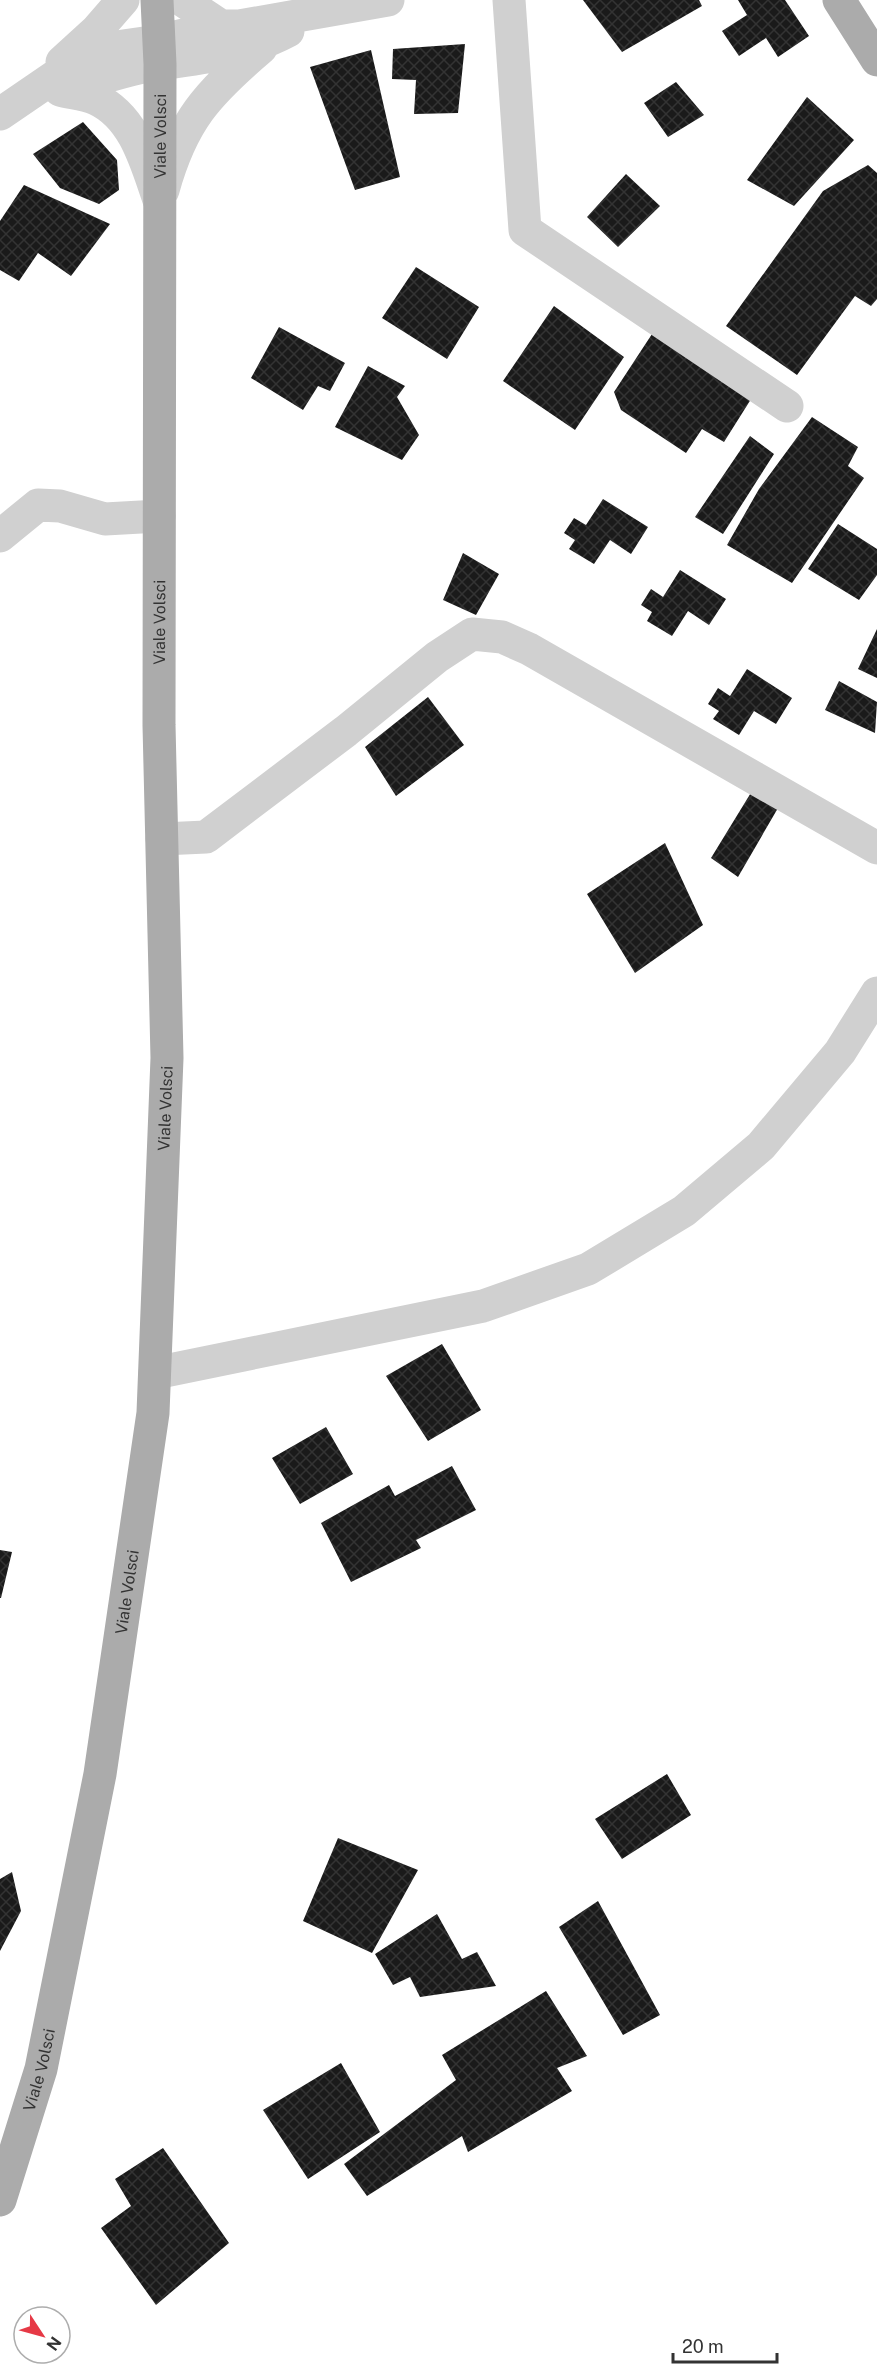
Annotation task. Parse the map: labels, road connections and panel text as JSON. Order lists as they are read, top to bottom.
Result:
{
  "streets": {
    "main road": ["Viale Volsci"]
  },
  "scale_bar": "20 m",
  "north": "bottom right"
}
